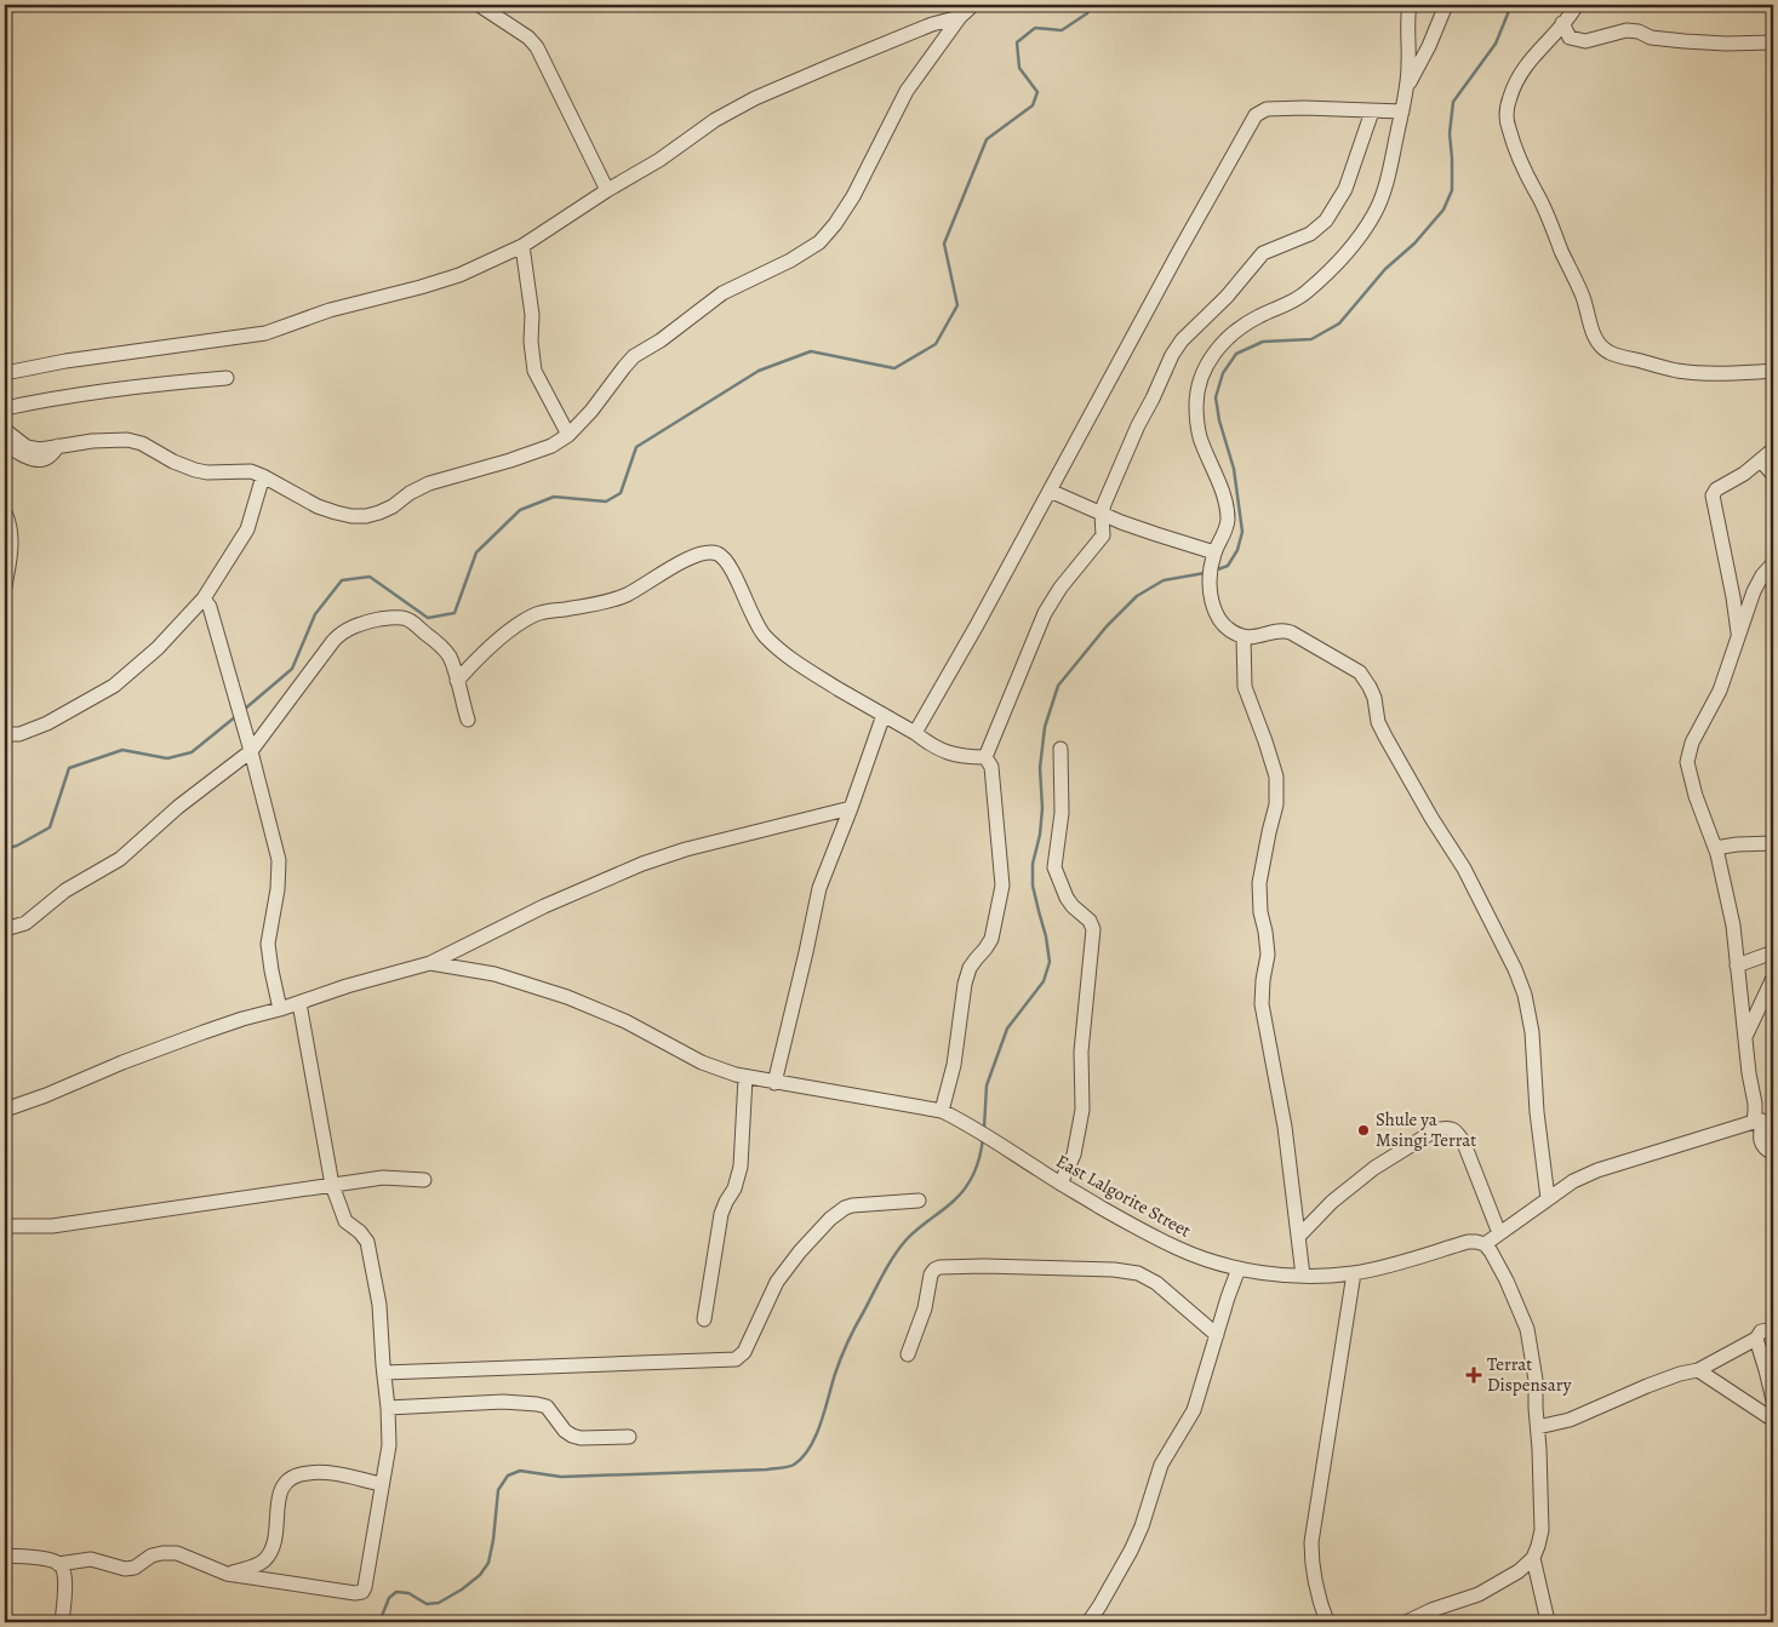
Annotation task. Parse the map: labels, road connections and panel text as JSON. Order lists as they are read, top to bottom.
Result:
{
  "streets": {
    "street": ["East Lalgorite Street"]
  },
  "places": {
    "other": ["Shule ya Msingi Terrat"],
    "health": ["Terrat Dispensary"]
  }
}
